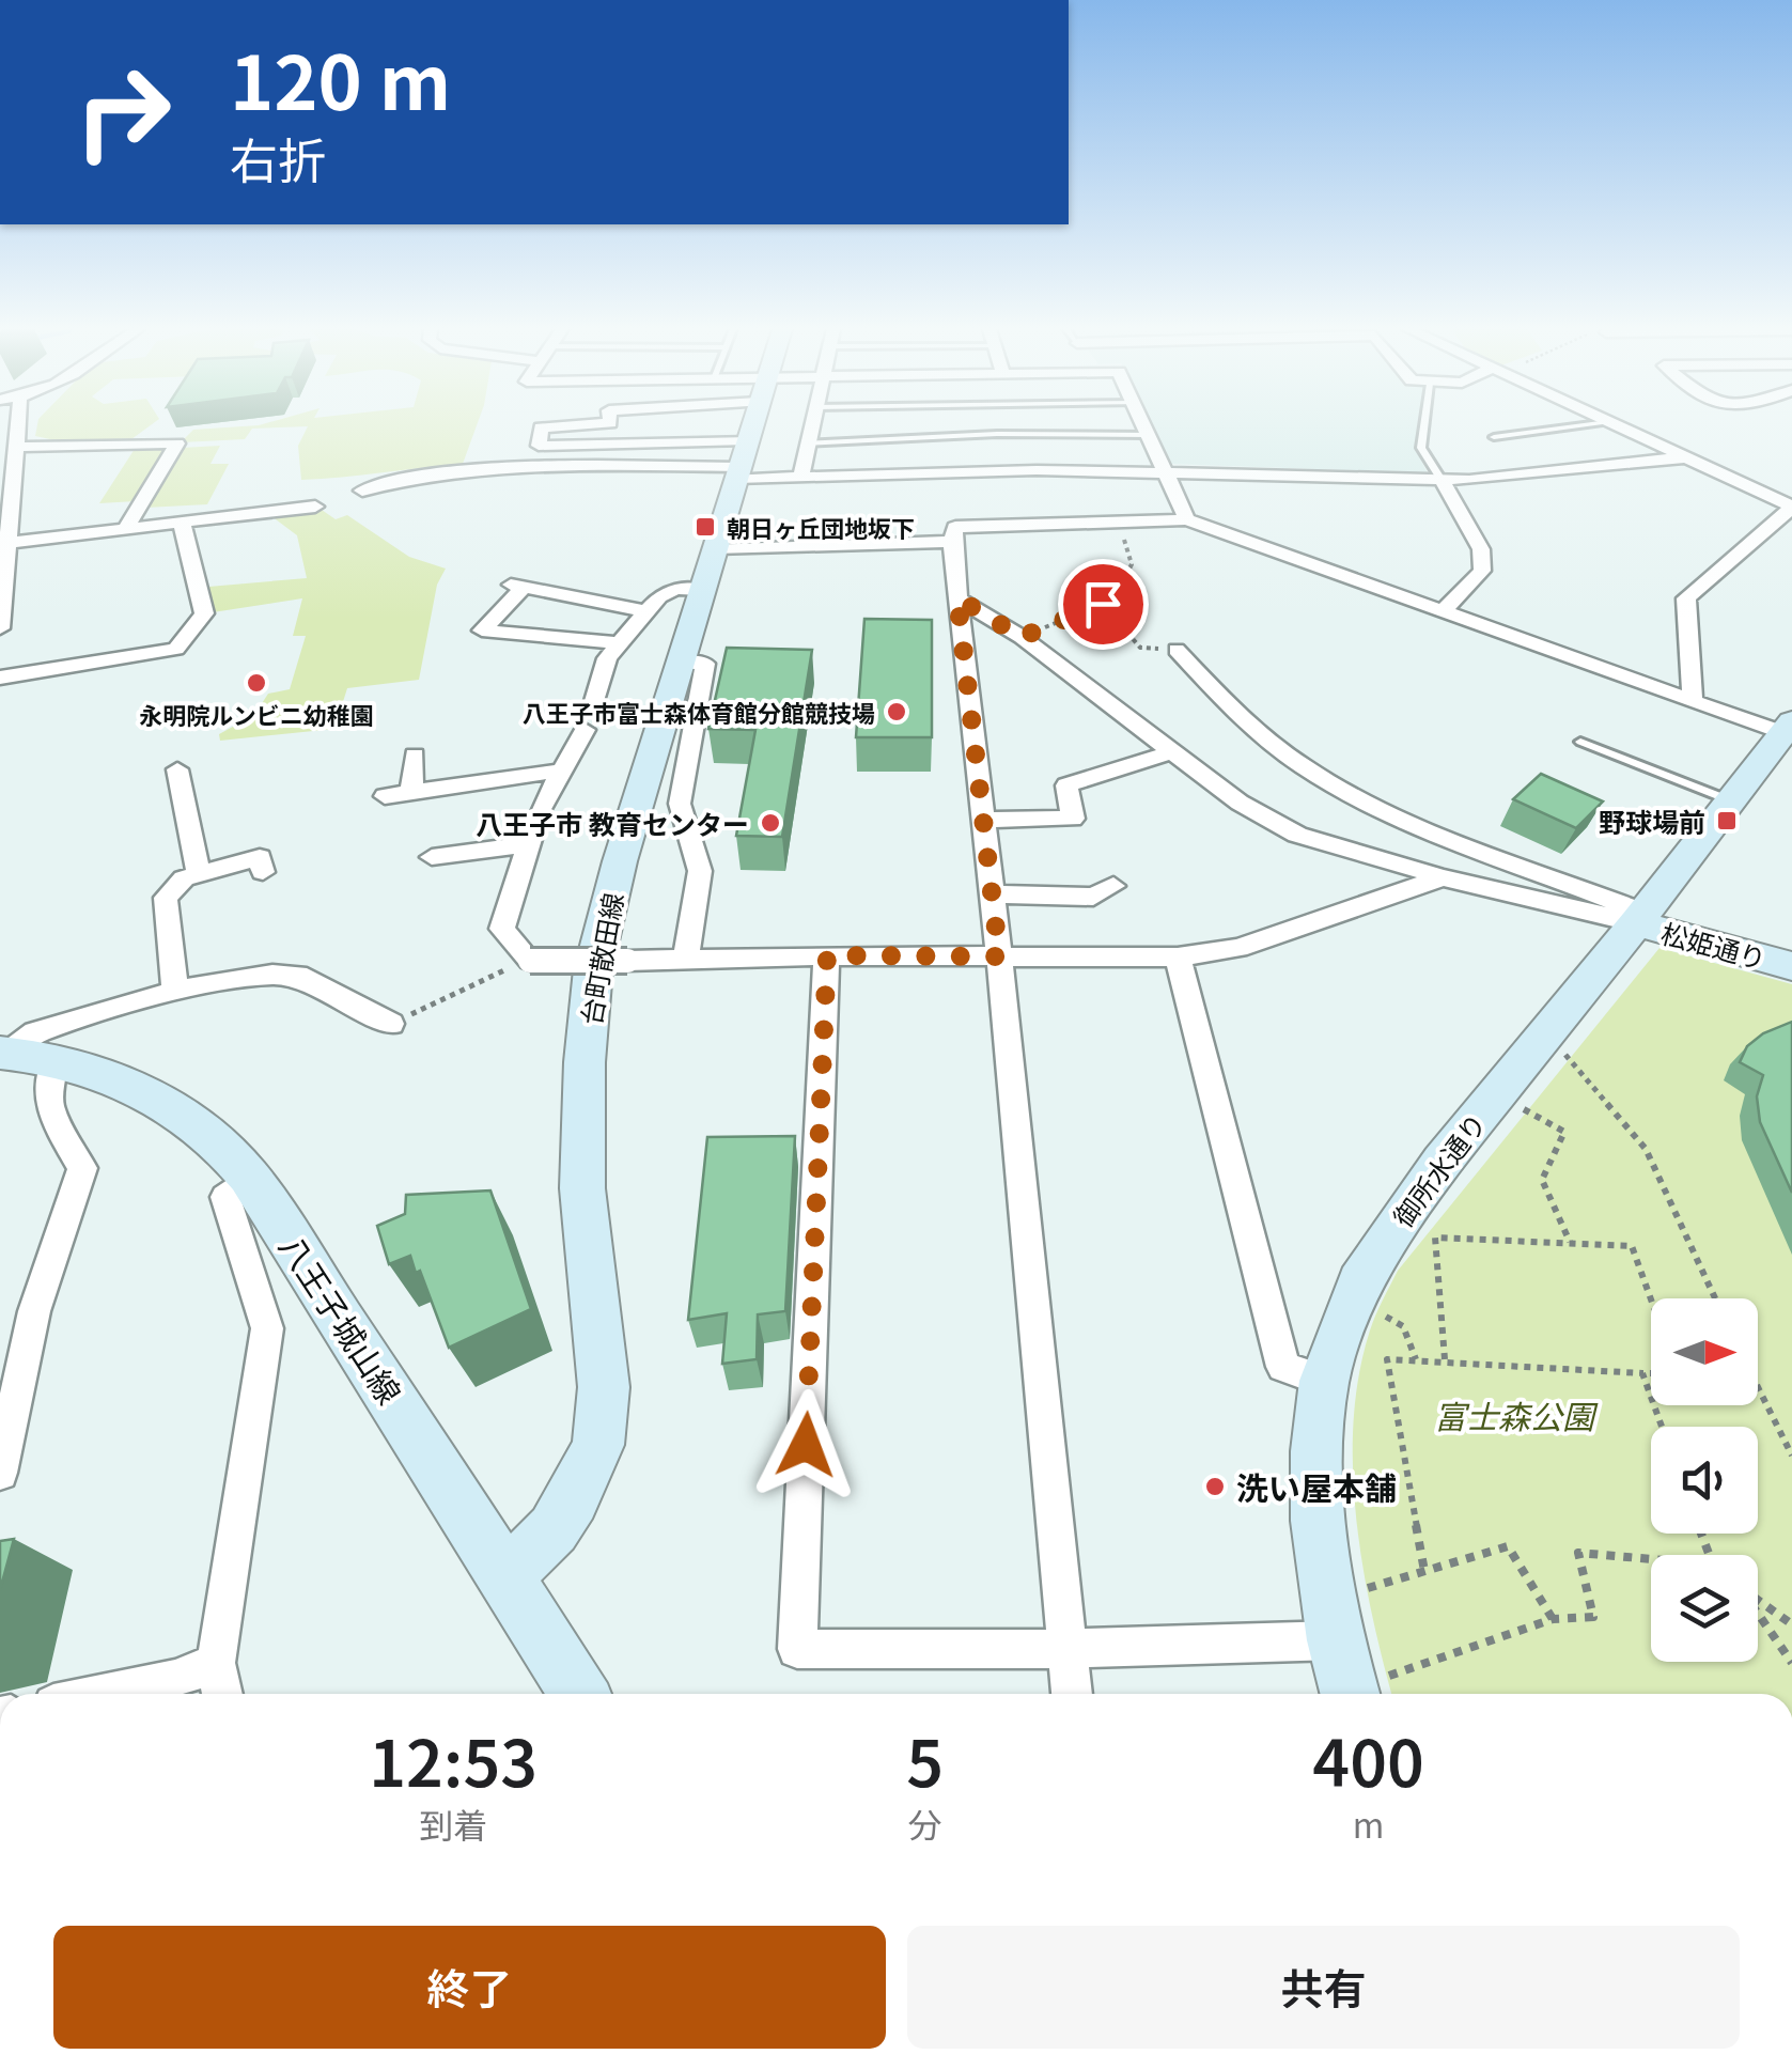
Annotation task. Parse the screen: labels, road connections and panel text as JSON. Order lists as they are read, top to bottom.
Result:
{
  "streets": {
    "street": [
      "松姫通り",
      "台町散田線",
      "御所水通り",
      "八王子城山線"
    ]
  },
  "crossings": [
    ["松姫通り", "御所水通り"],
    ["台町散田線", "八王子城山線"]
  ],
  "parks": ["富士森公園"],
  "places": {
    "transit": ["朝日ヶ丘団地坂下", "野球場前"],
    "other": [
      "永明院ルンビニ幼稚園",
      "八王子市富士森体育館分館競技場",
      "八王子市 教育センター",
      "洗い屋本舗"
    ]
  },
  "north": "right",
  "page": {
    "turn": ["120 m", "右折"],
    "eta": [
      "12:53",
      "到着",
      "5",
      "分",
      "400",
      "m"
    ],
    "buttons": ["終了", "共有"]
  }
}
